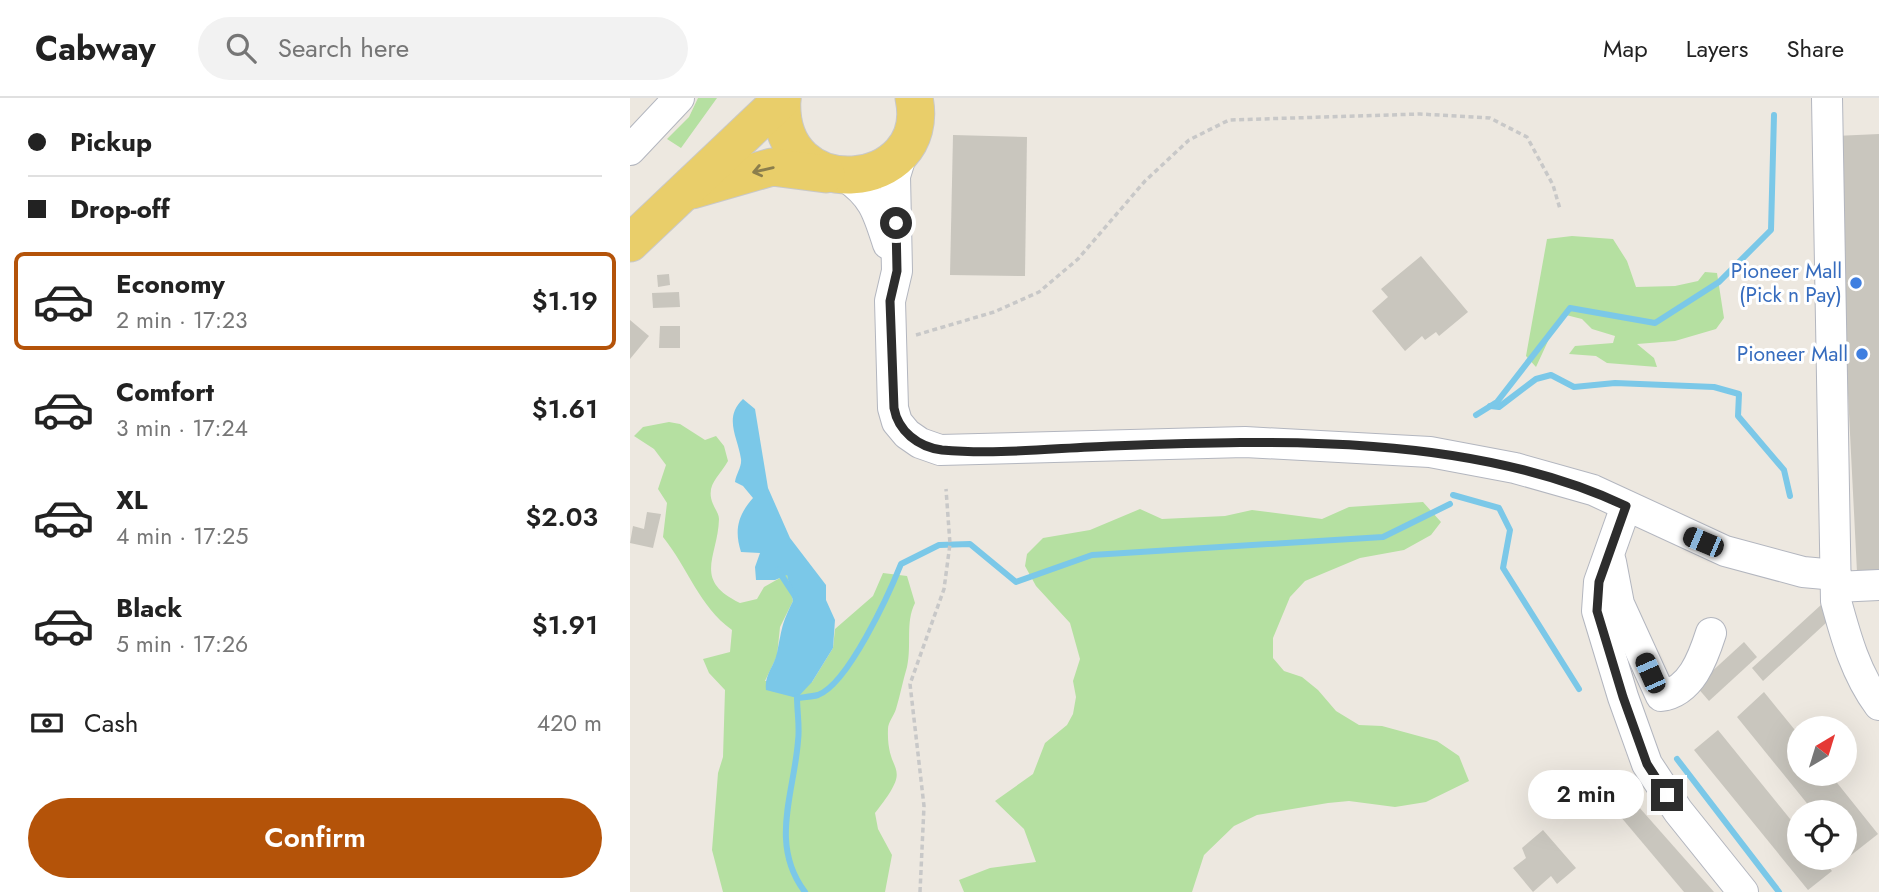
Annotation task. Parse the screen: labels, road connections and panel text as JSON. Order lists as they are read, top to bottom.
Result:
{
  "places": ["Pioneer Mall (Pick n Pay)", "Pioneer Mall"],
  "north": "top right",
  "page": {
    "header": "Cabway",
    "search": "Search here",
    "nav": ["Map", "Layers", "Share"],
    "banner": ["Pickup", "Drop-off"],
    "list": [
      {
        "name": "Economy",
        "note": "2 min · 17:23",
        "value": "$1.19"
      },
      {
        "name": "Comfort",
        "note": "3 min · 17:24",
        "value": "$1.61"
      },
      {
        "name": "XL",
        "note": "4 min · 17:25",
        "value": "$2.03"
      },
      {
        "name": "Black",
        "note": "5 min · 17:26",
        "value": "$1.91"
      }
    ],
    "pay": ["Cash", "420 m"],
    "bubble": "2 min",
    "buttons": "Confirm"
  }
}
